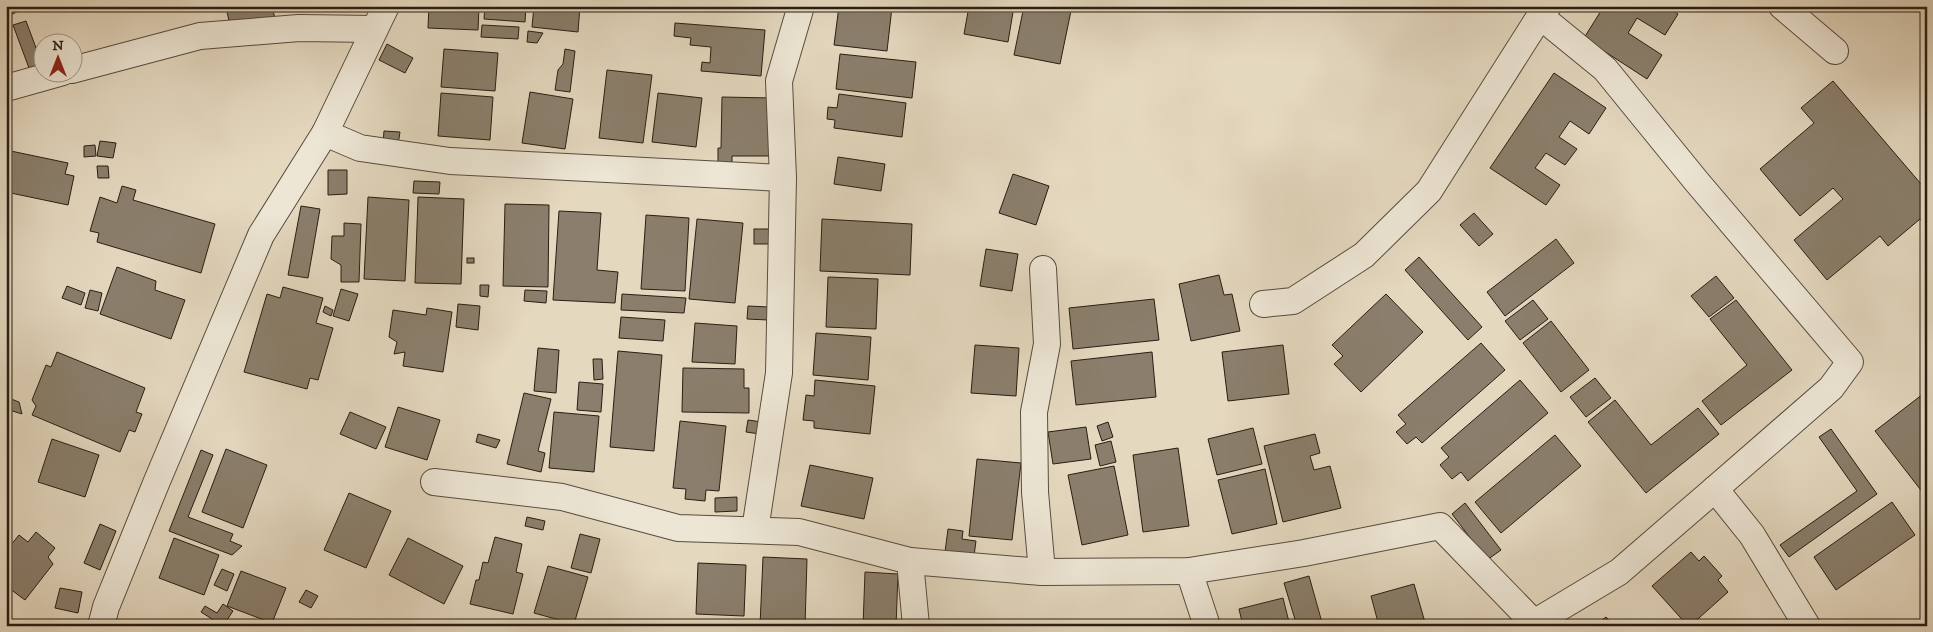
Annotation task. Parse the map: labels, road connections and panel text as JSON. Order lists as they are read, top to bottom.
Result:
{
  "north": "top"
}
